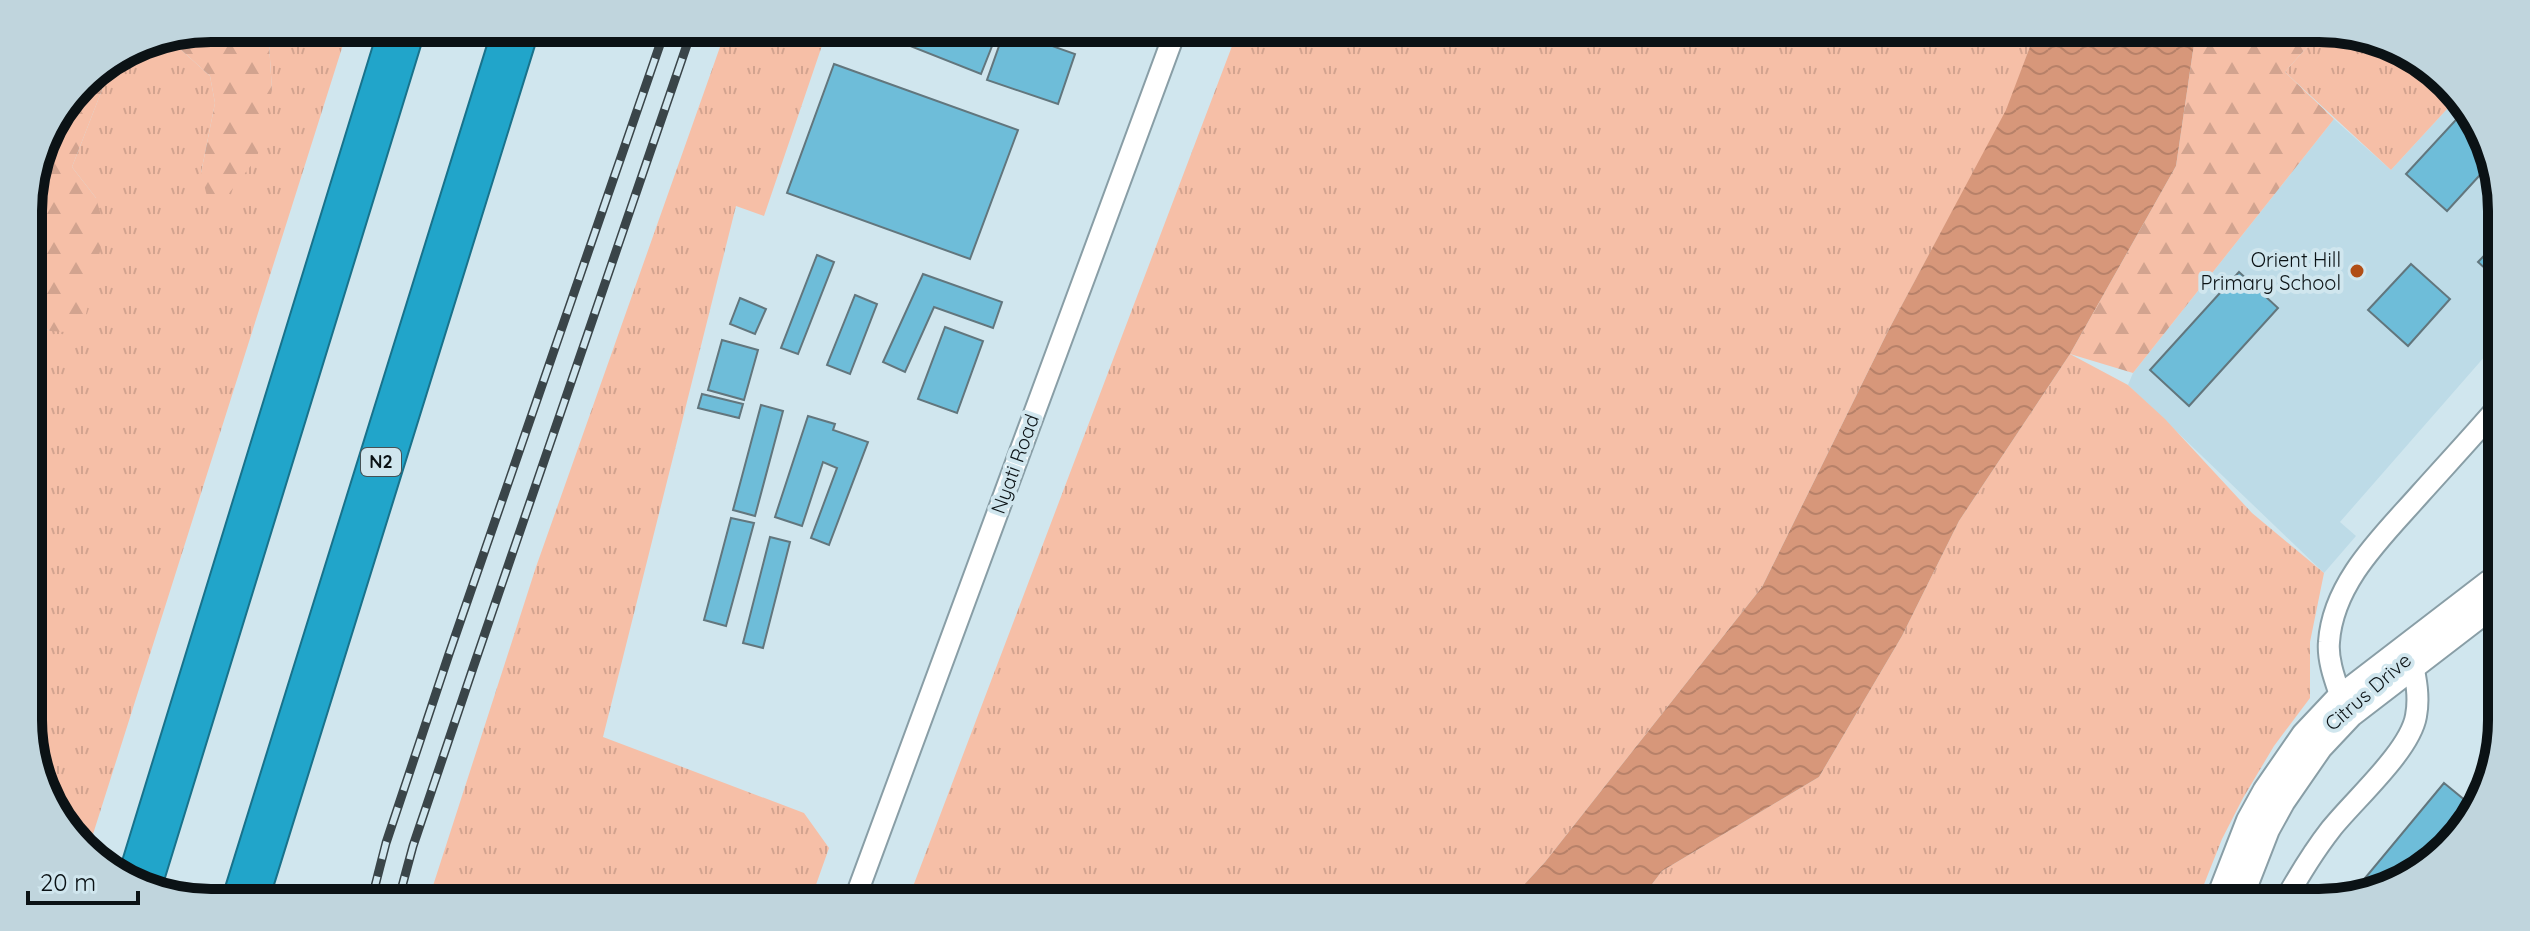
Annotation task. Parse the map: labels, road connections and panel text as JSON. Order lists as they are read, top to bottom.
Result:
{
  "streets": {
    "highway": ["N2"],
    "street": ["Citrus Drive"],
    "lane": ["Nyati Road"]
  },
  "places": ["Orient Hill Primary School"],
  "scale_bar": "20 m"
}
